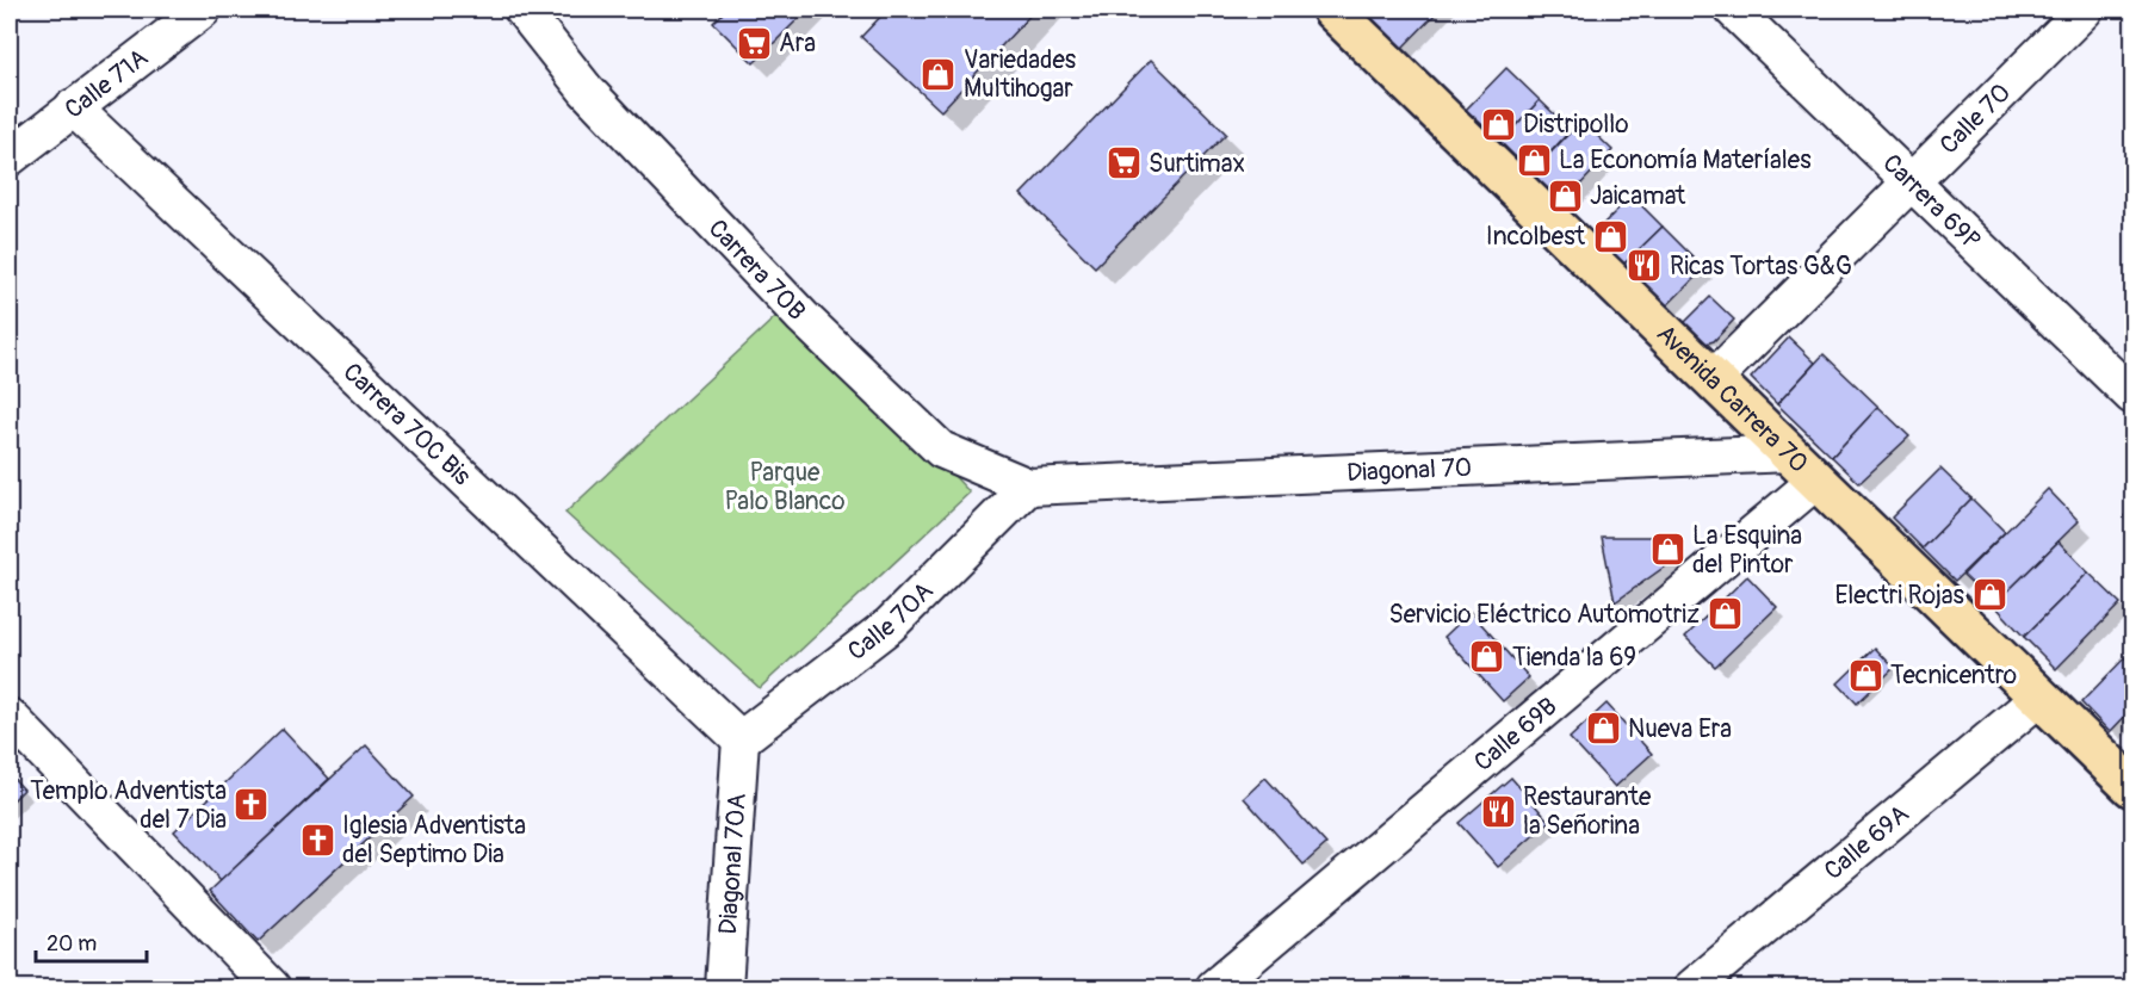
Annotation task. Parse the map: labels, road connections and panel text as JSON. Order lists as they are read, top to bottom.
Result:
{
  "streets": {
    "main road": ["Avenida Carrera 70"],
    "street": [
      "Calle 71A",
      "Calle 70",
      "Carrera 69P",
      "Carrera 70B",
      "Carrera 70C Bis",
      "Diagonal 70",
      "Calle 70A",
      "Calle 69B",
      "Calle 69A",
      "Diagonal 70A"
    ]
  },
  "crossings": [
    ["Calle 71A", "Carrera 70C Bis"],
    ["Calle 70", "Carrera 69P"],
    ["Calle 70", "Avenida Carrera 70"],
    ["Carrera 70B", "Diagonal 70"],
    ["Carrera 70B", "Calle 70A"],
    ["Avenida Carrera 70", "Diagonal 70"],
    ["Avenida Carrera 70", "Calle 69B"],
    ["Avenida Carrera 70", "Calle 69A"],
    ["Carrera 70C Bis", "Calle 70A"],
    ["Carrera 70C Bis", "Diagonal 70A"],
    ["Diagonal 70", "Calle 70A"],
    ["Diagonal 70", "Calle 69B"],
    ["Calle 70A", "Diagonal 70A"]
  ],
  "parks": ["Parque Palo Blanco"],
  "places": {
    "supermarket": ["Ara", "Surtimax"],
    "shop": [
      "Variedades Multihogar",
      "Distripollo",
      "La Economía Materíales",
      "Jaicamat",
      "Incolbest",
      "La Esquina del Pintor",
      "Electri Rojas",
      "Servicio Eléctrico Automotriz",
      "Tienda la 69",
      "Tecnicentro",
      "Nueva Era"
    ],
    "restaurant": ["Ricas Tortas G&G", "Restaurante la Señorina"],
    "church": ["Templo Adventista del 7 Dia", "Iglesia Adventista del Septimo Dia"]
  },
  "scale_bar": "20 m"
}
